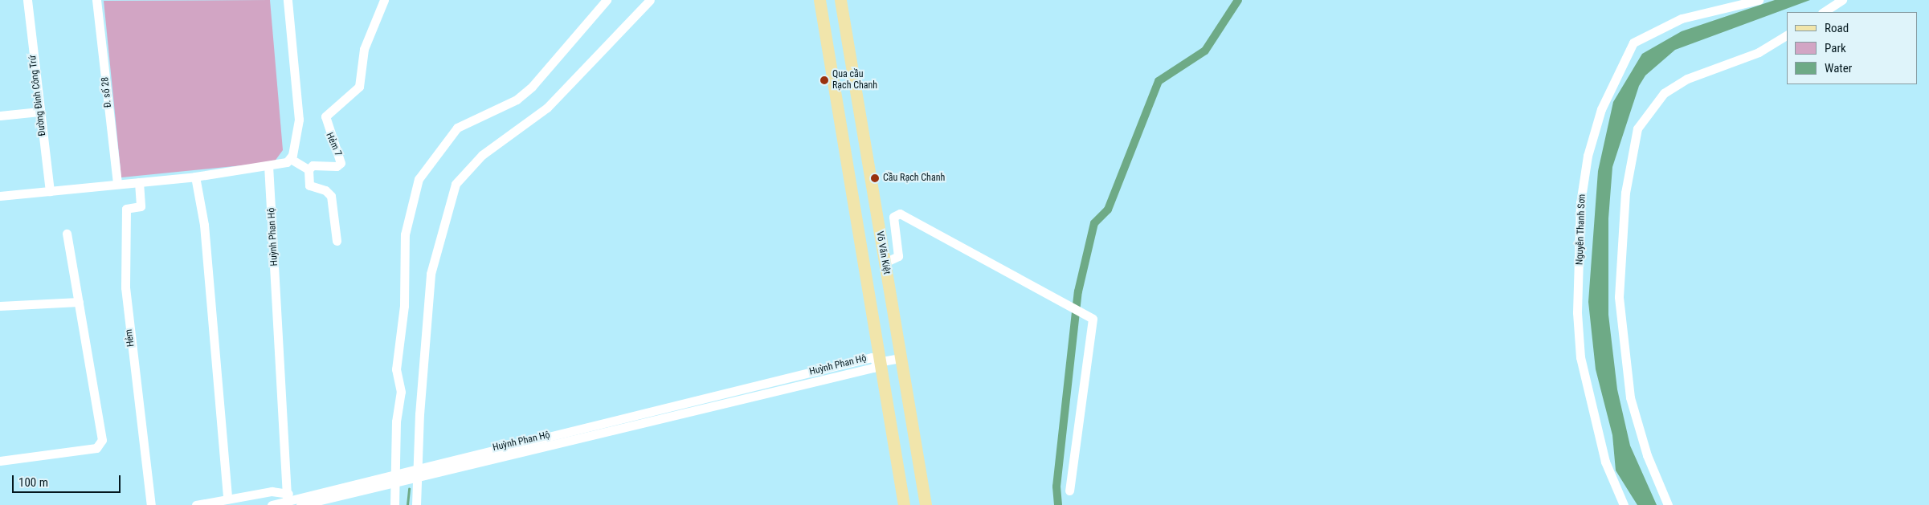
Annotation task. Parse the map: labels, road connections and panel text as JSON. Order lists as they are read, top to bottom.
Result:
{
  "streets": {
    "main road": ["Võ Văn Kiệt"],
    "street": [
      "Đ. số 28",
      "Đường Đinh Công Trứ",
      "Hẻm 7",
      "Nguyễn Thanh Sơn",
      "Huỳnh Phan Hộ",
      "Hẻm"
    ]
  },
  "crossings": [
    ["Huỳnh Phan Hộ", "Võ Văn Kiệt"]
  ],
  "places": ["Qua cầu Rạch Chanh", "Cầu Rạch Chanh"],
  "legend": ["Road", "Park", "Water"],
  "scale_bar": "100 m"
}
